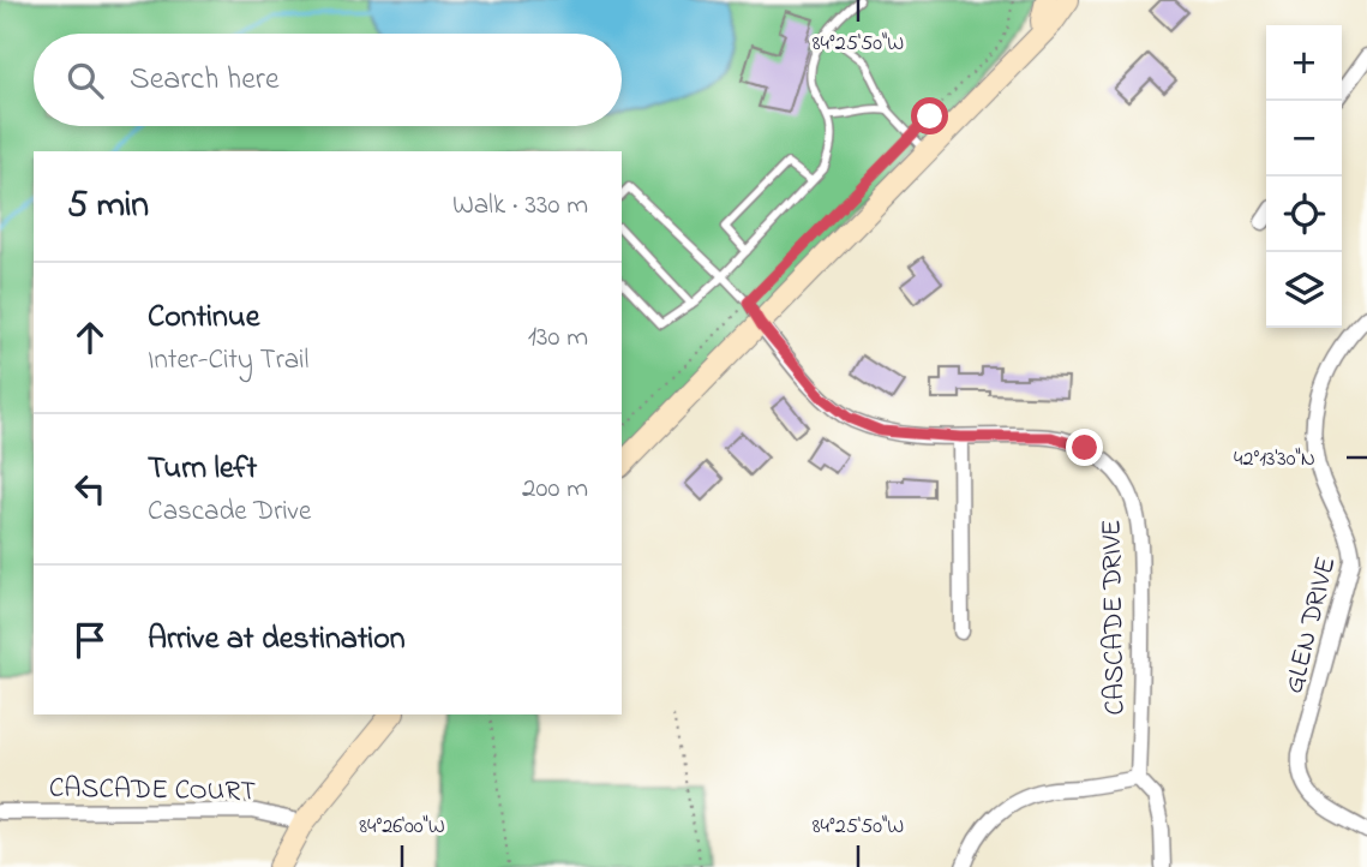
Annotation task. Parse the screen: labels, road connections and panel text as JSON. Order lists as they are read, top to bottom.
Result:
{
  "streets": {
    "street": ["CASCADE DRIVE", "GLEN DRIVE", "CASCADE COURT"]
  },
  "page": {
    "map_buttons": ["+", "−"],
    "search": "Search here",
    "heading": ["5 min", "Walk · 330 m"],
    "list": [
      ["Continue", "Inter-City Trail", "130 m"],
      ["Turn left", "Cascade Drive", "200 m"],
      "Arrive at destination"
    ]
  },
  "coordinates": ["84°25'50\"W", "42°13'30\"N", "84°26'00\"W"]
}
